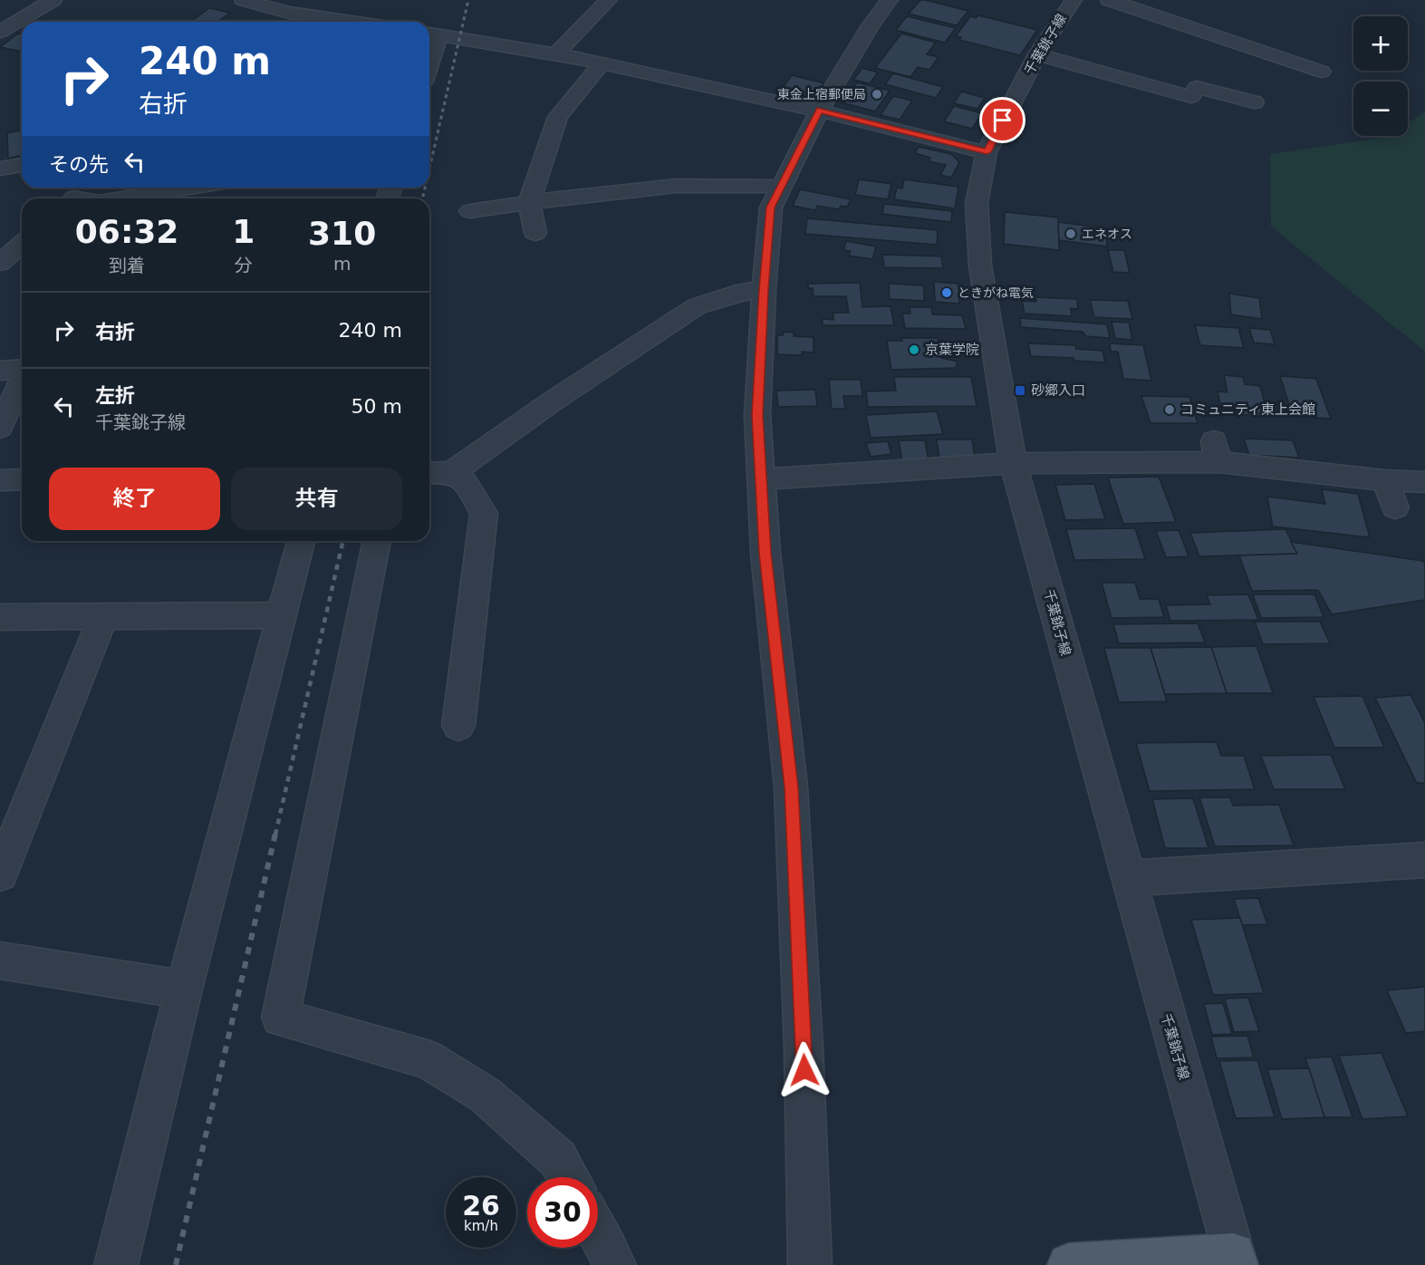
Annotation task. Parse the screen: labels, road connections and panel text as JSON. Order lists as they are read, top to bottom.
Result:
{
  "streets": {
    "street": ["千葉銚子線"]
  },
  "places": {
    "other": [
      "東金上宿郵便局",
      "エネオス",
      "ときがね電気",
      "京葉学院",
      "コミュニティ東上会館"
    ],
    "transit": ["砂郷入口"]
  },
  "page": {
    "map_buttons": ["+", "−"],
    "turn": ["240 m", "右折"],
    "then": "その先",
    "eta": [
      "06:32",
      "到着",
      "1",
      "分",
      "310",
      "m"
    ],
    "list": [
      {
        "name": "右折",
        "value": "240 m"
      },
      {
        "name": "左折",
        "note": "千葉銚子線",
        "value": "50 m"
      }
    ],
    "buttons": ["終了", "共有"],
    "speed": "26 km/h",
    "limit": "30"
  }
}
